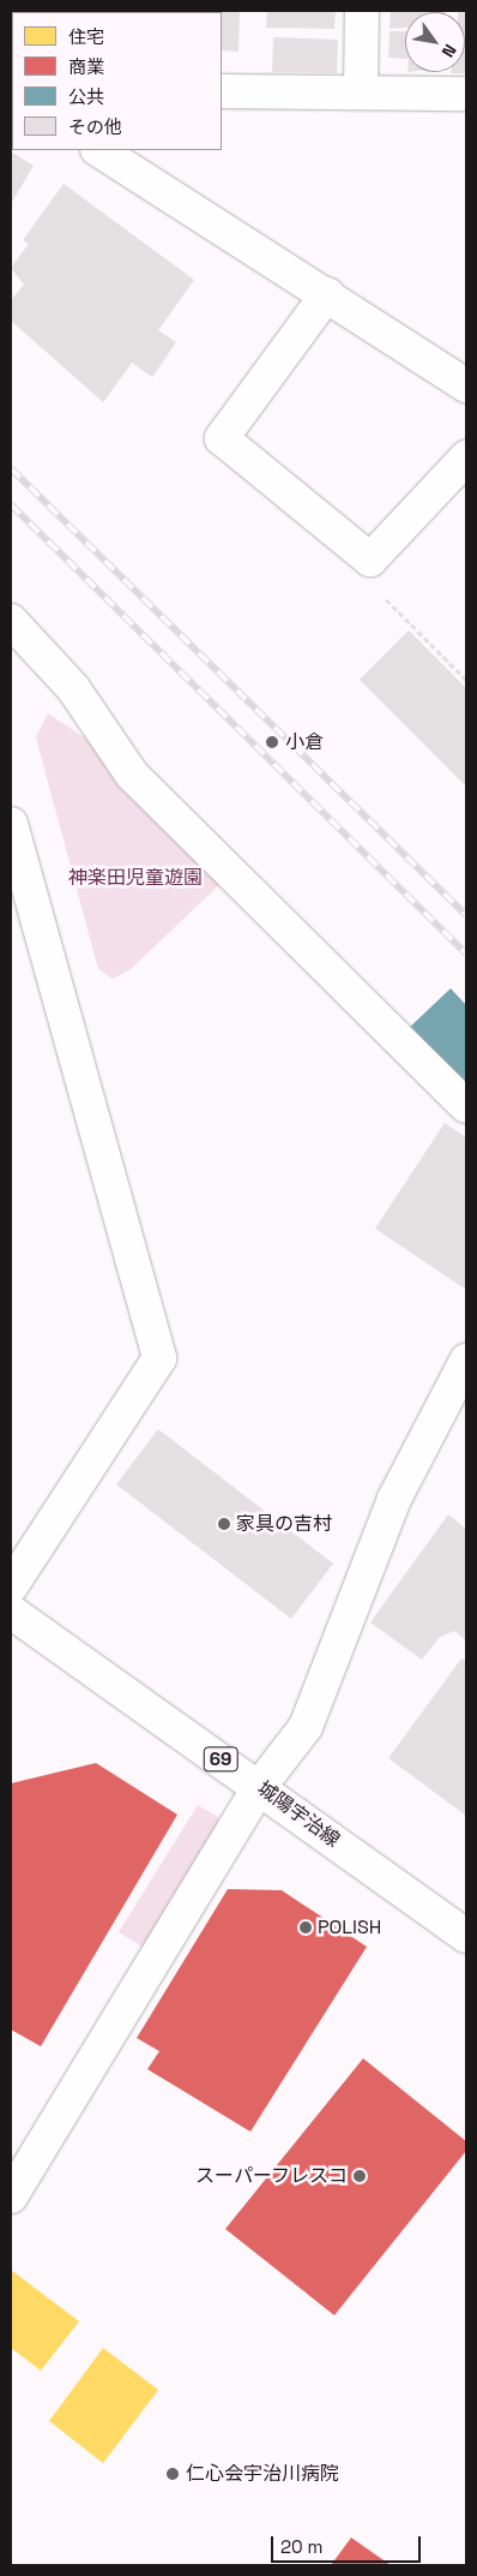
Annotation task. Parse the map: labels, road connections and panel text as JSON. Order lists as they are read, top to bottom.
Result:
{
  "streets": {
    "street": ["69", "城陽宇治線"]
  },
  "parks": ["神楽田児童遊園"],
  "places": [
    "小倉",
    "家具の吉村",
    "POLISH",
    "スーパーフレスコ",
    "仁心会宇治川病院"
  ],
  "legend": [
    "住宅",
    "商業",
    "公共",
    "その他"
  ],
  "scale_bar": "20 m",
  "north": "bottom right"
}
